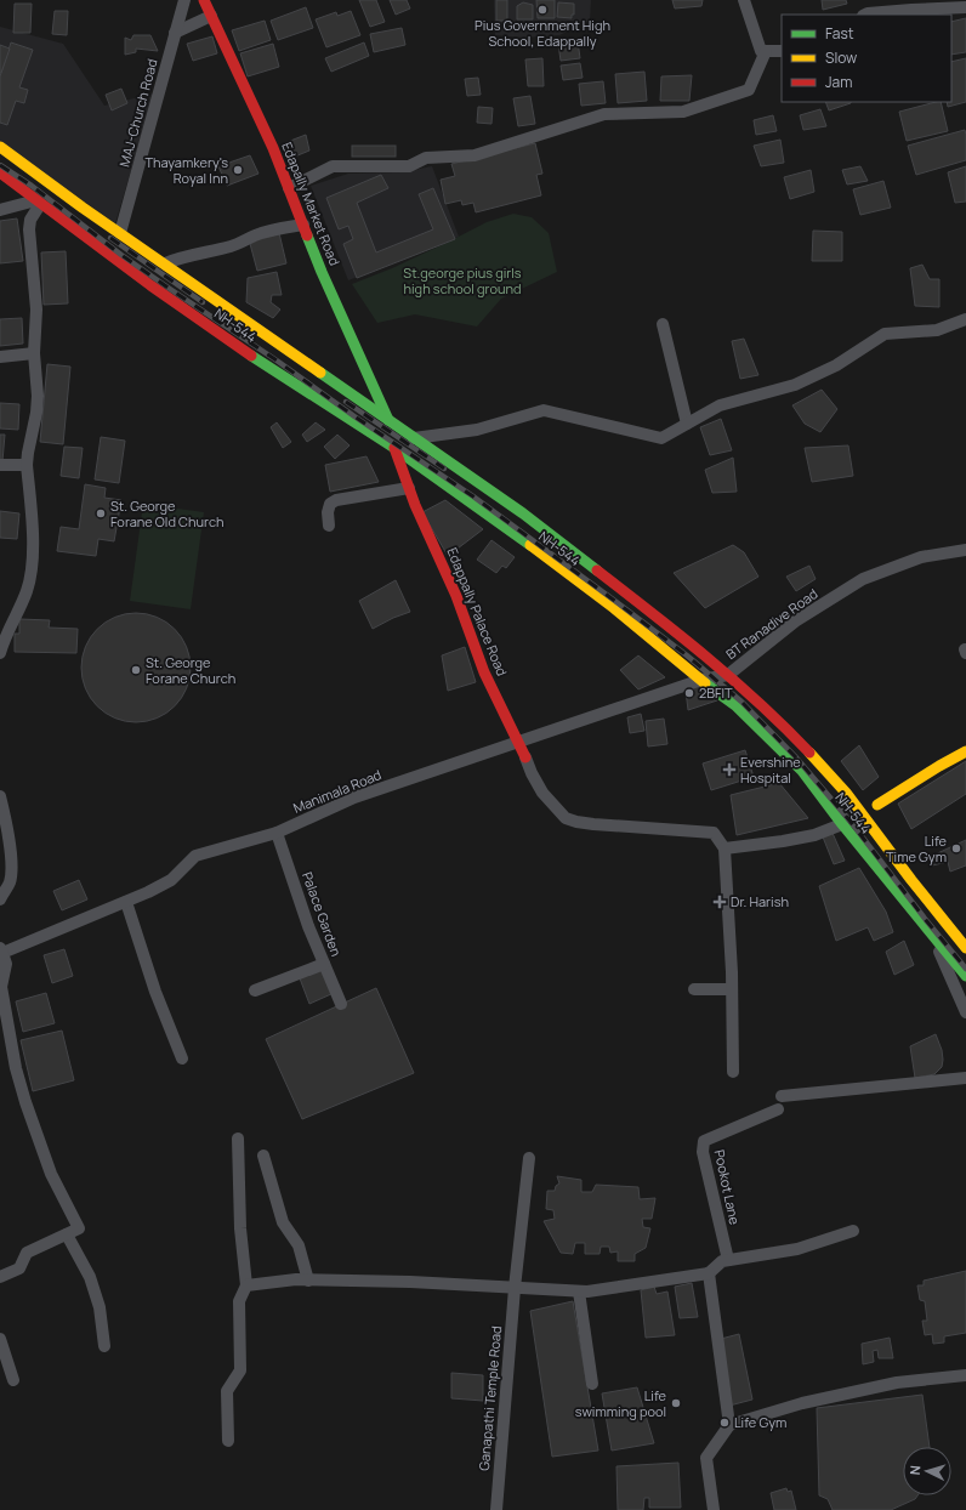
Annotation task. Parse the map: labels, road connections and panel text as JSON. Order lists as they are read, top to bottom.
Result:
{
  "streets": {
    "main road": ["Edapally Market Road", "NH-544", "Edappally Palace Road"],
    "street": [
      "MAJ-Church Road",
      "BT Ranadive Road",
      "Manimala Road",
      "Palace Garden",
      "Pookot Lane",
      "Ganapathi Temple Road"
    ]
  },
  "crossings": [
    ["MAJ-Church Road", "NH-544"],
    ["Edapally Market Road", "NH-544"],
    ["NH-544", "Edappally Palace Road"],
    ["NH-544", "BT Ranadive Road"],
    ["NH-544", "Manimala Road"],
    ["Edappally Palace Road", "Manimala Road"],
    ["BT Ranadive Road", "Manimala Road"],
    ["Manimala Road", "Palace Garden"]
  ],
  "parks": ["St.george pius girls high school ground"],
  "places": {
    "other": [
      "Pius Government High School, Edappally",
      "Thayamkery's Royal Inn",
      "St. George Forane Old Church",
      "St. George Forane Church",
      "2BFIT",
      "Life Time Gym",
      "Life swimming pool",
      "Life Gym"
    ],
    "health": ["Evershine Hospital", "Dr. Harish"]
  },
  "legend": ["Fast", "Slow", "Jam"],
  "north": "left"
}
